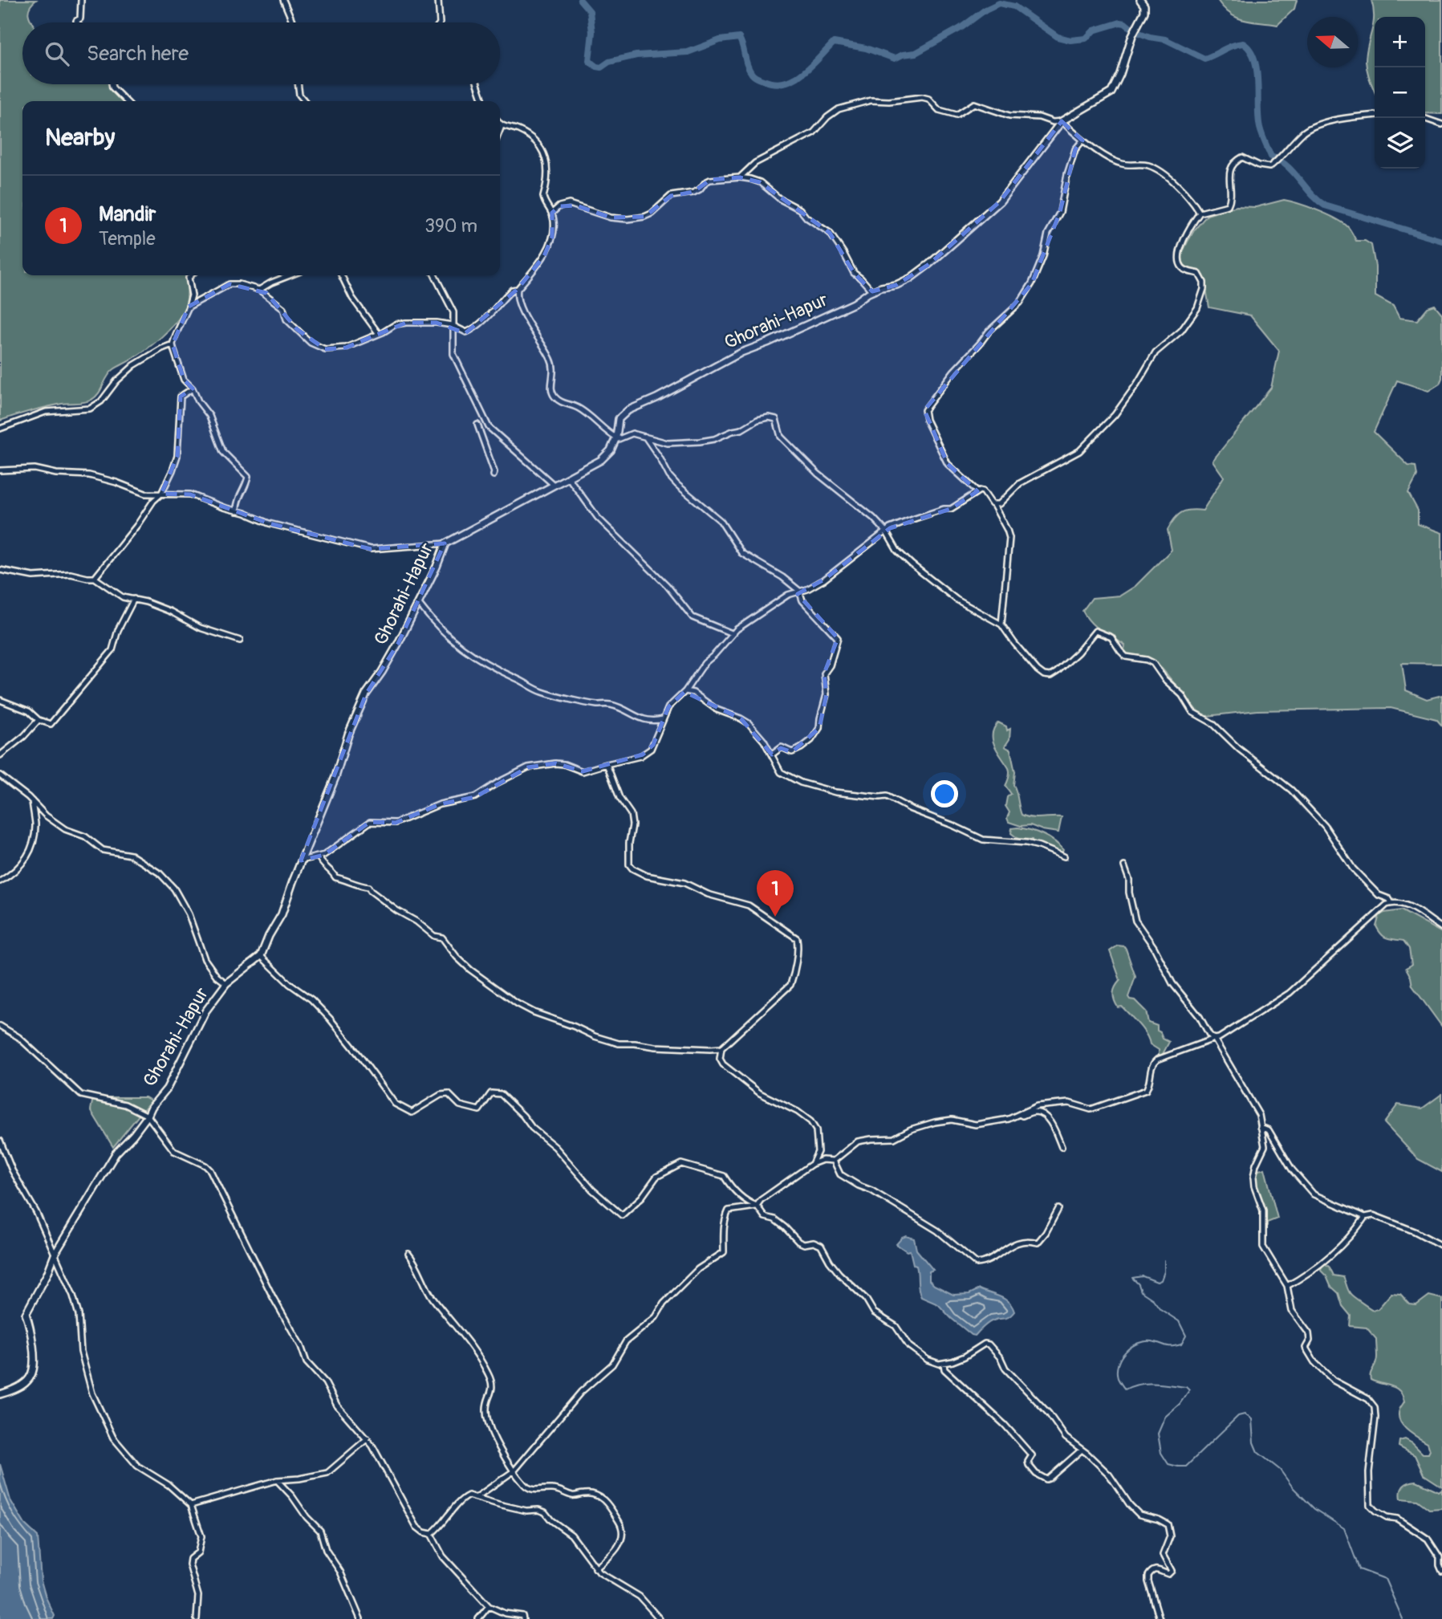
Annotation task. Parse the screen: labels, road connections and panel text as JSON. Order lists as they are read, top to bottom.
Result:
{
  "streets": {
    "street": ["Ghorahi-Hapur"]
  },
  "north": "left",
  "page": {
    "map_buttons": ["+", "−"],
    "search": "Search here",
    "heading": "Nearby",
    "list": [
      {
        "mark": "1",
        "name": "Mandir",
        "note": "Temple",
        "value": "390 m"
      }
    ],
    "pins": "1"
  }
}
